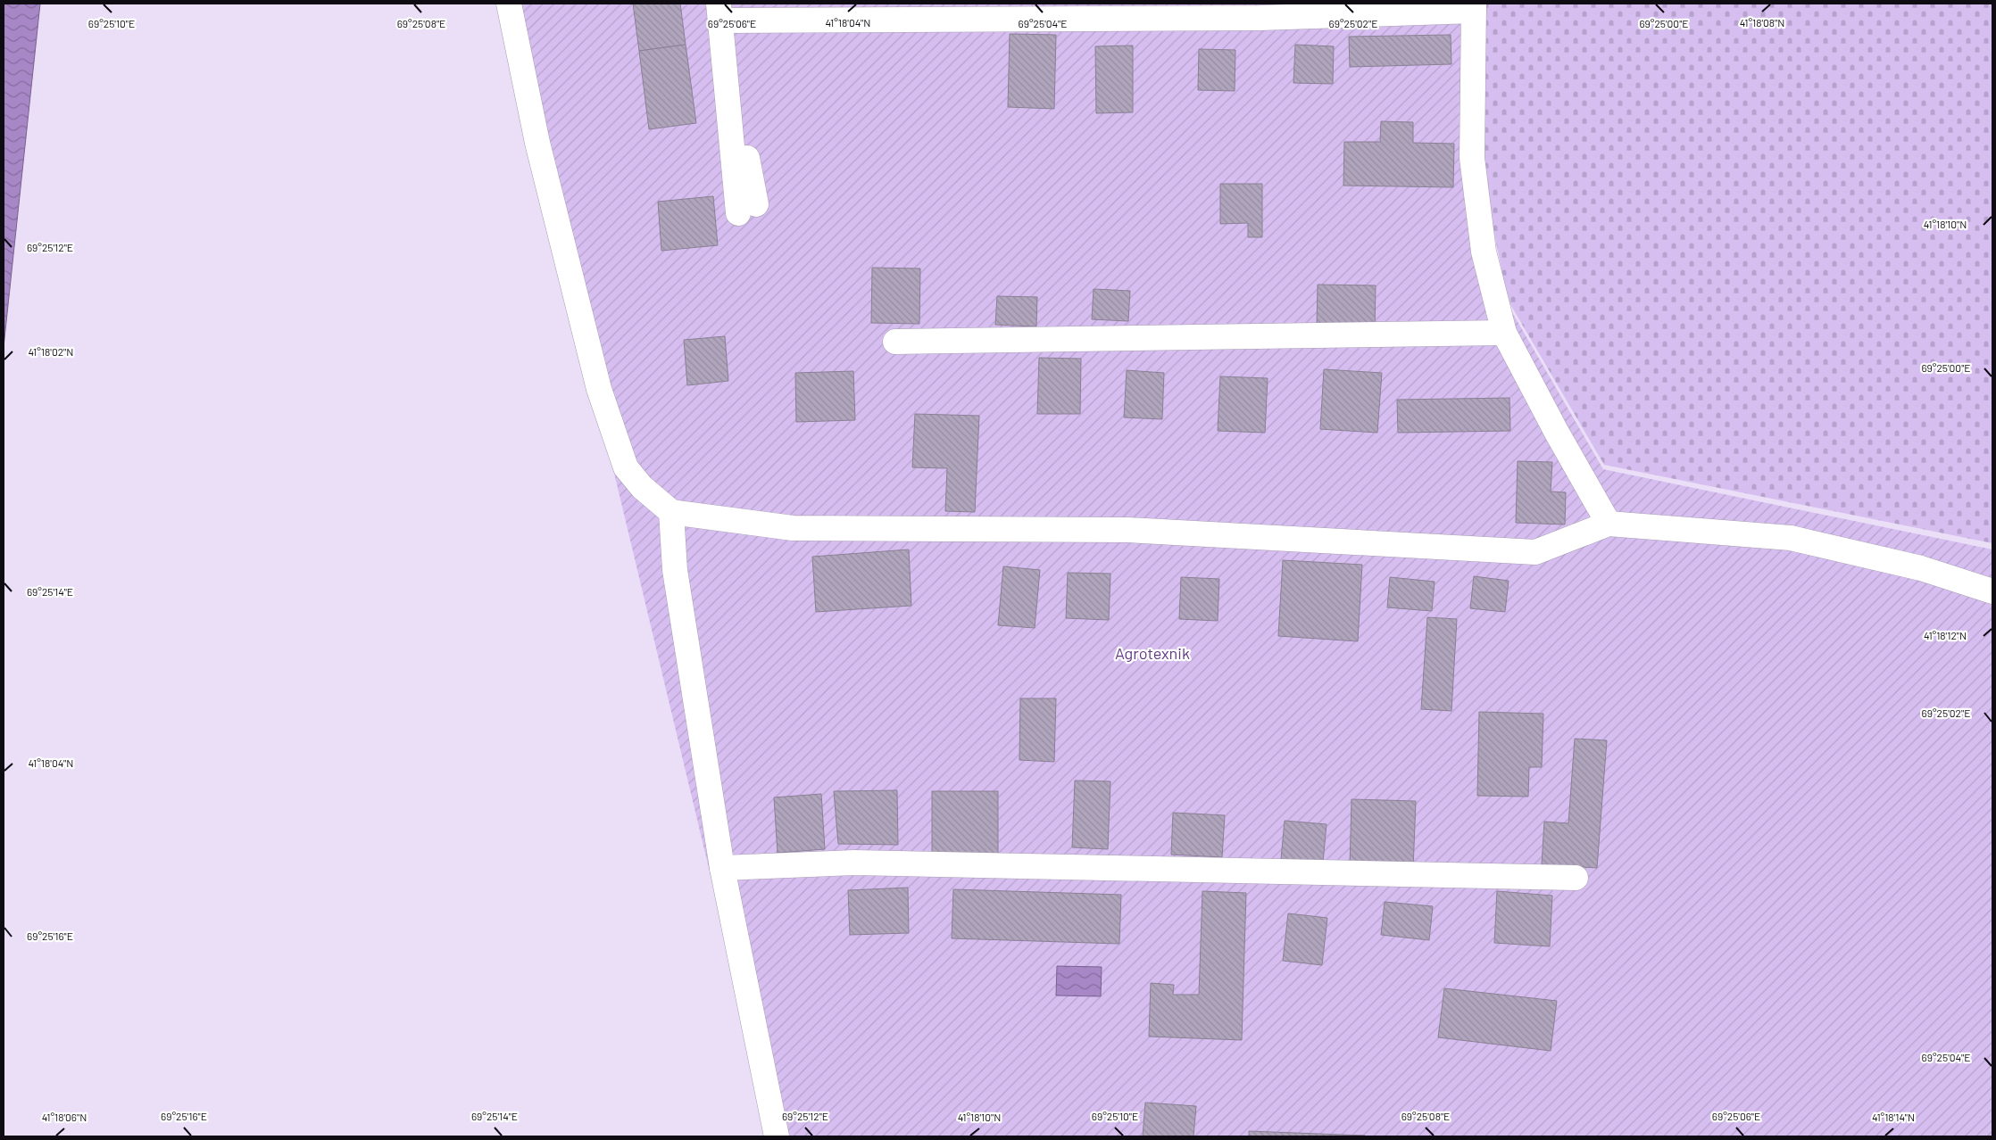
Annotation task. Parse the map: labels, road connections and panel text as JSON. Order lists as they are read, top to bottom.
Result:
{
  "parks": ["Agrotexnik"],
  "coordinates": [
    "41°18'04\"N",
    "41°18'08\"N",
    "69°25'10\"E",
    "69°25'08\"E",
    "69°25'06\"E",
    "69°25'04\"E",
    "69°25'02\"E",
    "69°25'00\"E",
    "41°18'10\"N",
    "69°25'12\"E",
    "41°18'02\"N",
    "69°25'14\"E",
    "41°18'12\"N",
    "69°25'16\"E",
    "41°18'06\"N",
    "41°18'14\"N"
  ]
}
